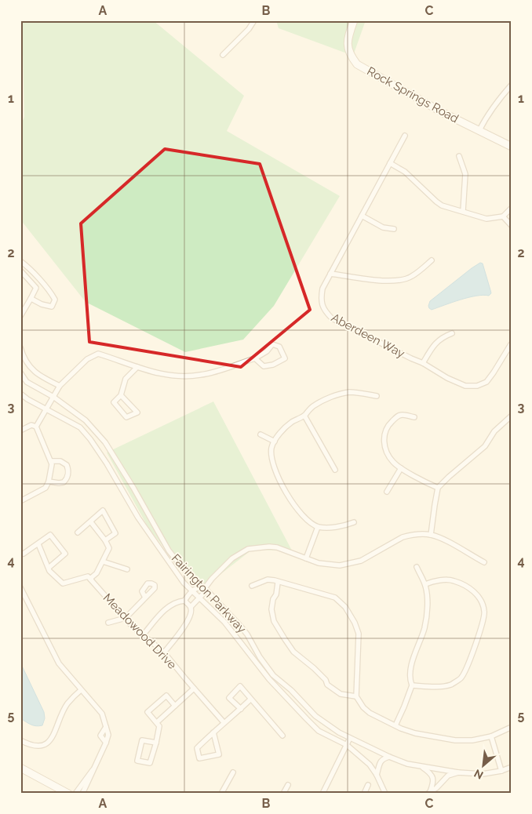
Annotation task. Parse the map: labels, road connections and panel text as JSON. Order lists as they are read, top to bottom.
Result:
{
  "streets": {
    "street": [
      "Rock Springs Road",
      "Aberdeen Way",
      "Fairington Parkway",
      "Meadowood Drive"
    ]
  },
  "north": "bottom left",
  "grid": {
    "columns": ["A", "B", "C"],
    "rows": [
      "1",
      "2",
      "3",
      "4",
      "5"
    ]
  }
}
